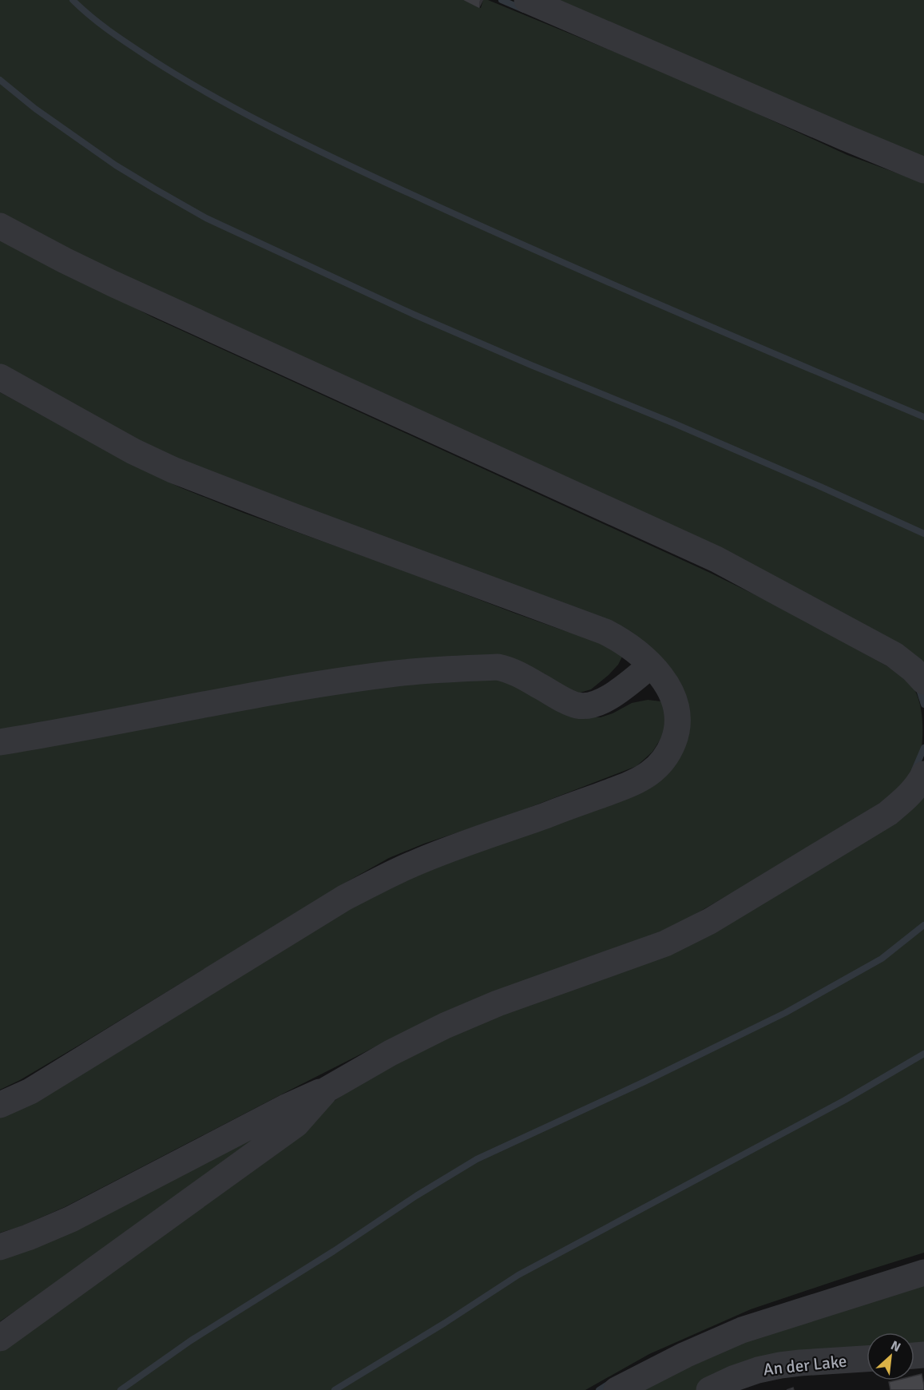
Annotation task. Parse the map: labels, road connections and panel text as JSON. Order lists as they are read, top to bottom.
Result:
{
  "streets": {
    "street": ["An der Lake"]
  },
  "north": "top right"
}
